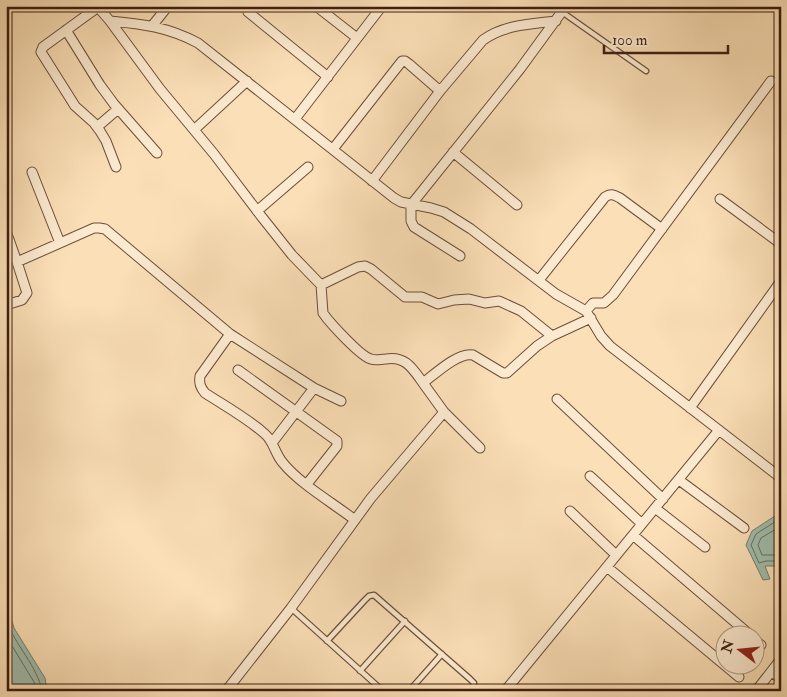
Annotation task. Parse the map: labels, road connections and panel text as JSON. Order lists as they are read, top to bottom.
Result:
{
  "scale_bar": "100 m",
  "north": "left"
}
